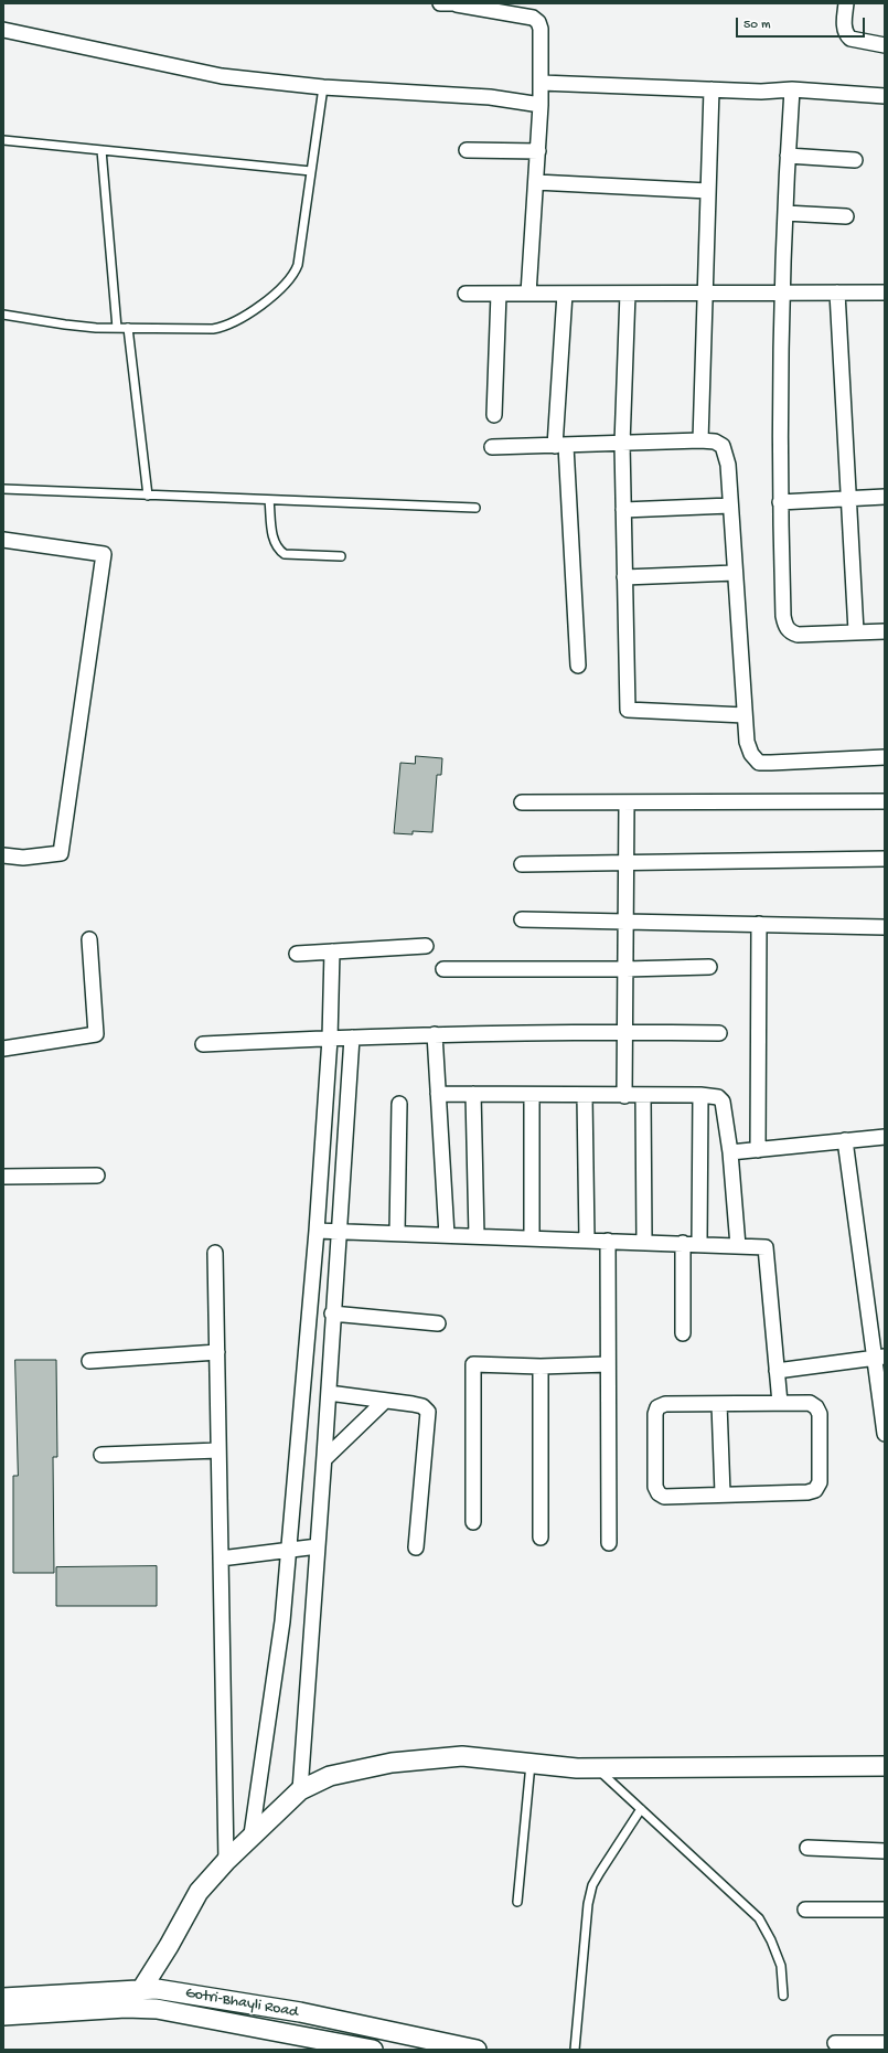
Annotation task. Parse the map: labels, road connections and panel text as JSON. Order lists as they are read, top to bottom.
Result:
{
  "streets": {
    "street": ["Gotri-Bhayli Road"]
  },
  "scale_bar": "50 m"
}
